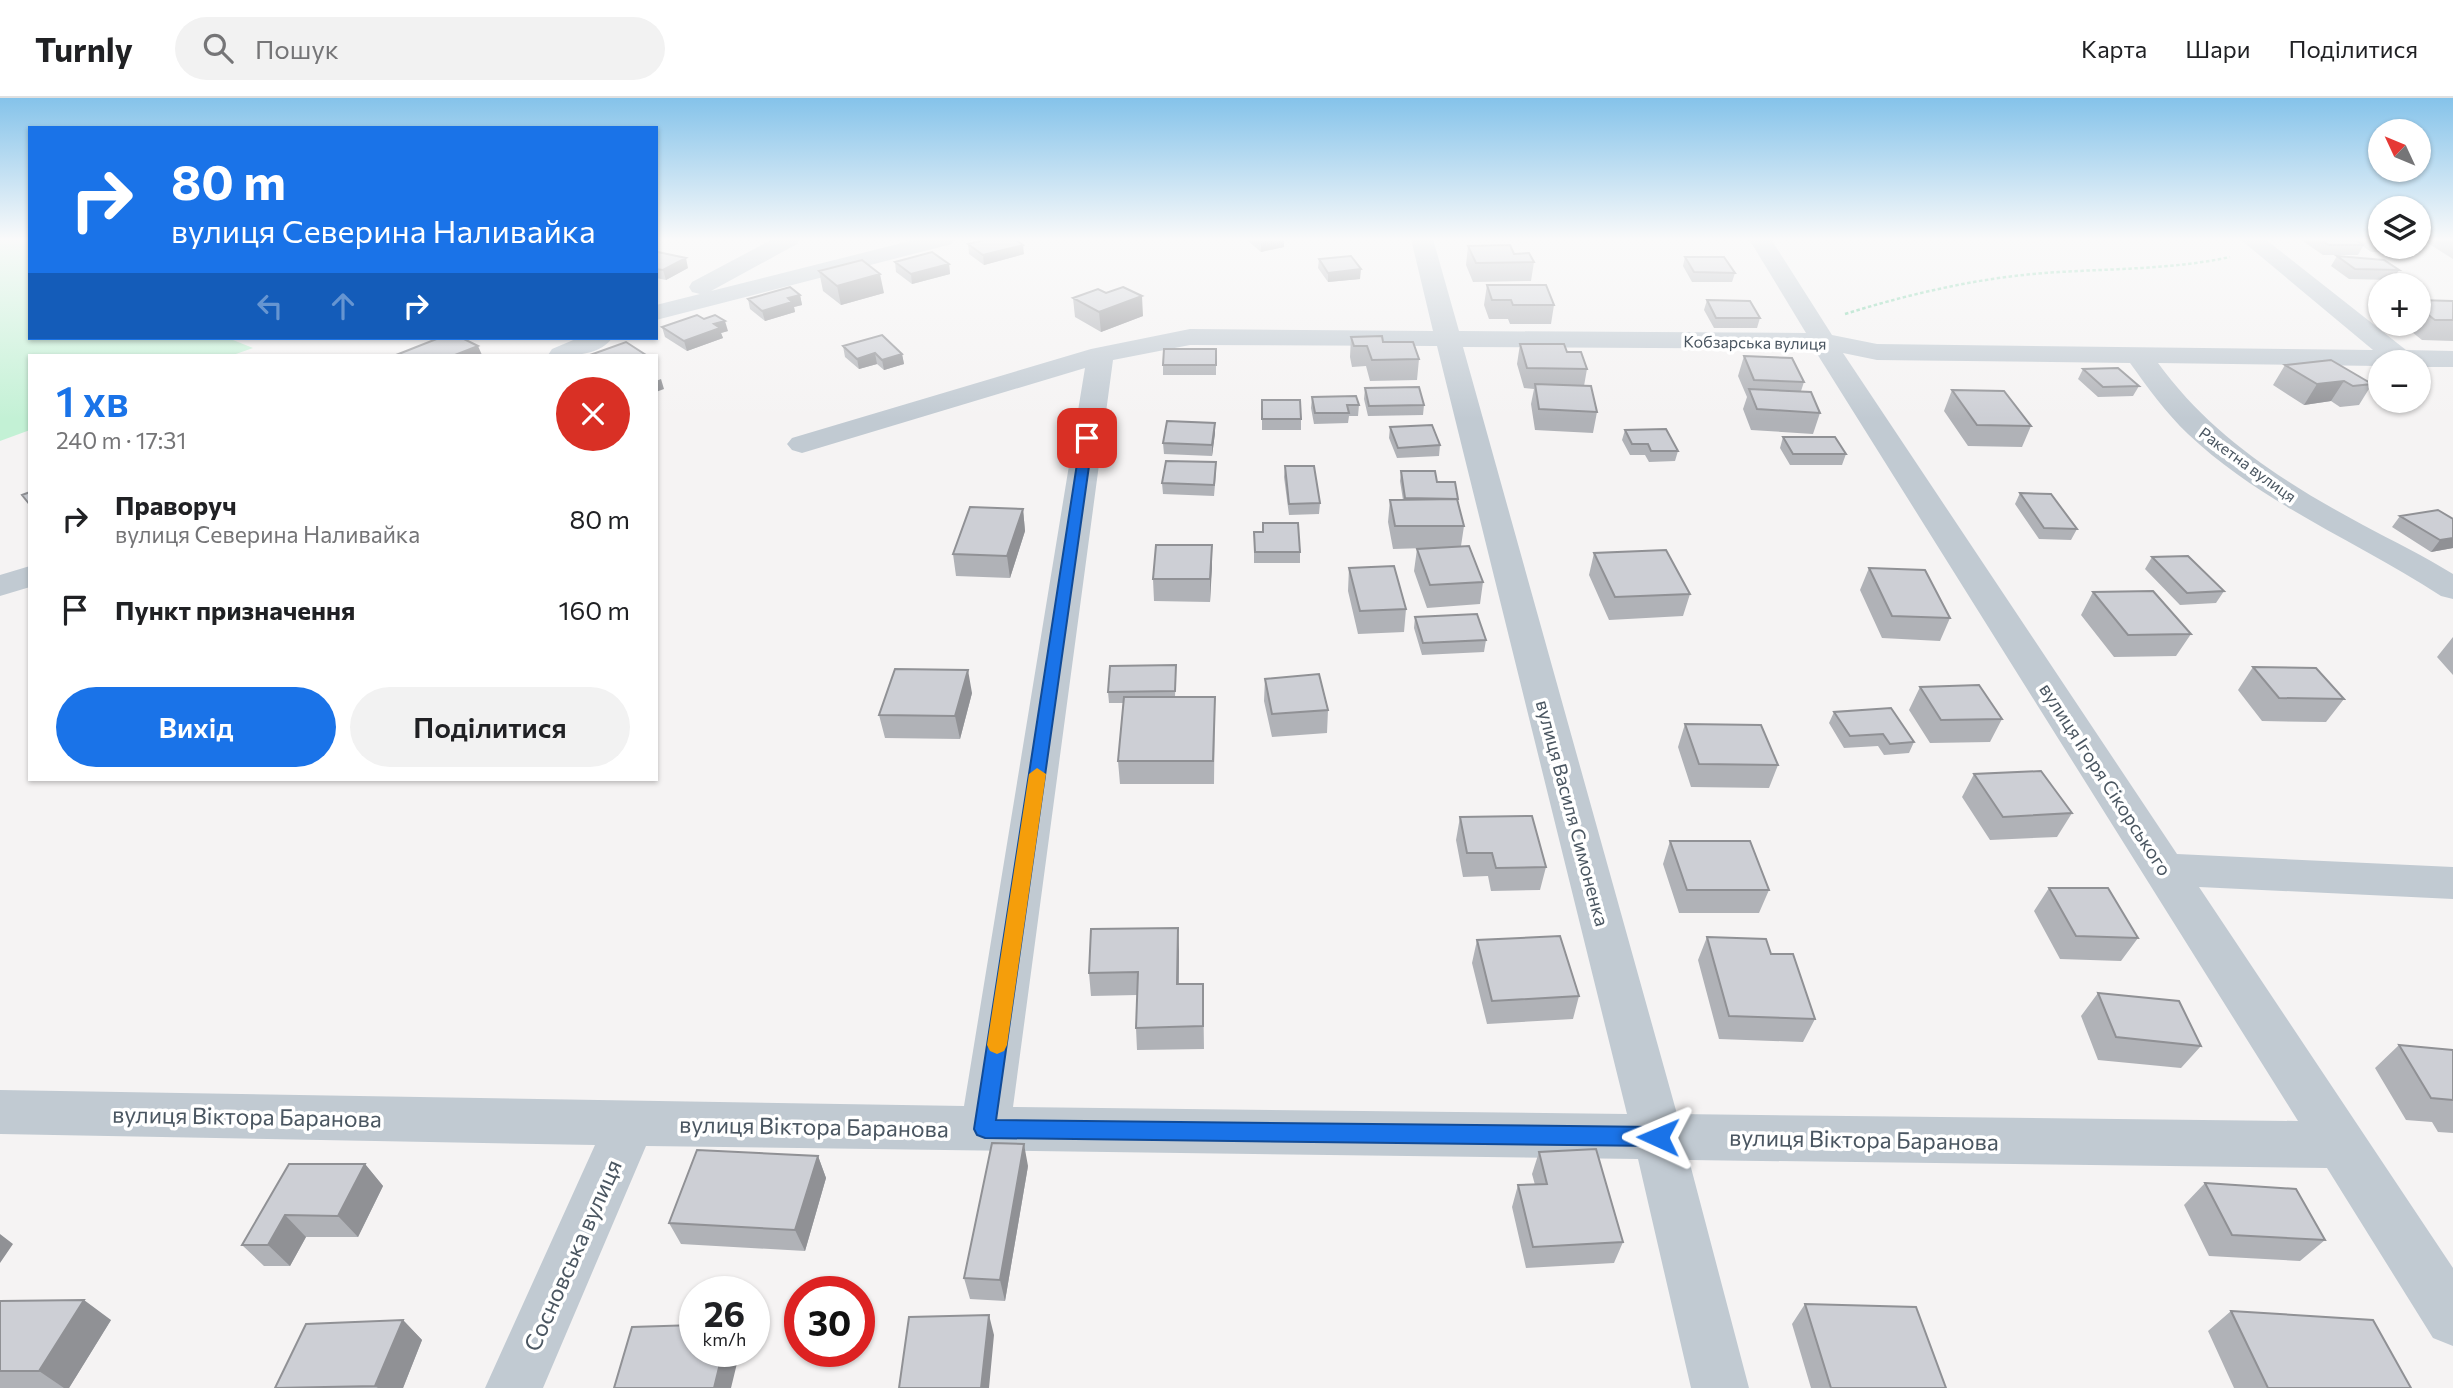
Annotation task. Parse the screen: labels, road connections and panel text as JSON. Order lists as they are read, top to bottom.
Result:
{
  "streets": {
    "street": [
      "Кобзарська вулиця",
      "Ракетна вулиця",
      "вулиця Ігоря Сікорського",
      "вулиця Василя Симоненка",
      "вулиця Віктора Баранова",
      "Сосновська вулиця"
    ]
  },
  "crossings": [
    ["Кобзарська вулиця", "Ракетна вулиця"],
    ["Кобзарська вулиця", "вулиця Ігоря Сікорського"],
    ["Кобзарська вулиця", "вулиця Василя Симоненка"],
    ["вулиця Ігоря Сікорського", "вулиця Віктора Баранова"],
    ["вулиця Василя Симоненка", "вулиця Віктора Баранова"],
    ["вулиця Віктора Баранова", "Сосновська вулиця"]
  ],
  "north": "top left",
  "page": {
    "header": "Turnly",
    "search": "Пошук",
    "nav": ["Карта", "Шари", "Поділитися"],
    "map_buttons": ["+", "−"],
    "turn": ["80 m", "вулиця Северина Наливайка"],
    "heading": ["1 хв", "240 m · 17:31"],
    "list": [
      {
        "name": "Праворуч",
        "note": "вулиця Северина Наливайка",
        "value": "80 m"
      },
      {
        "name": "Пункт призначення",
        "value": "160 m"
      }
    ],
    "buttons": ["Вихід", "Поділитися"],
    "speed": "26 km/h",
    "limit": "30"
  }
}
